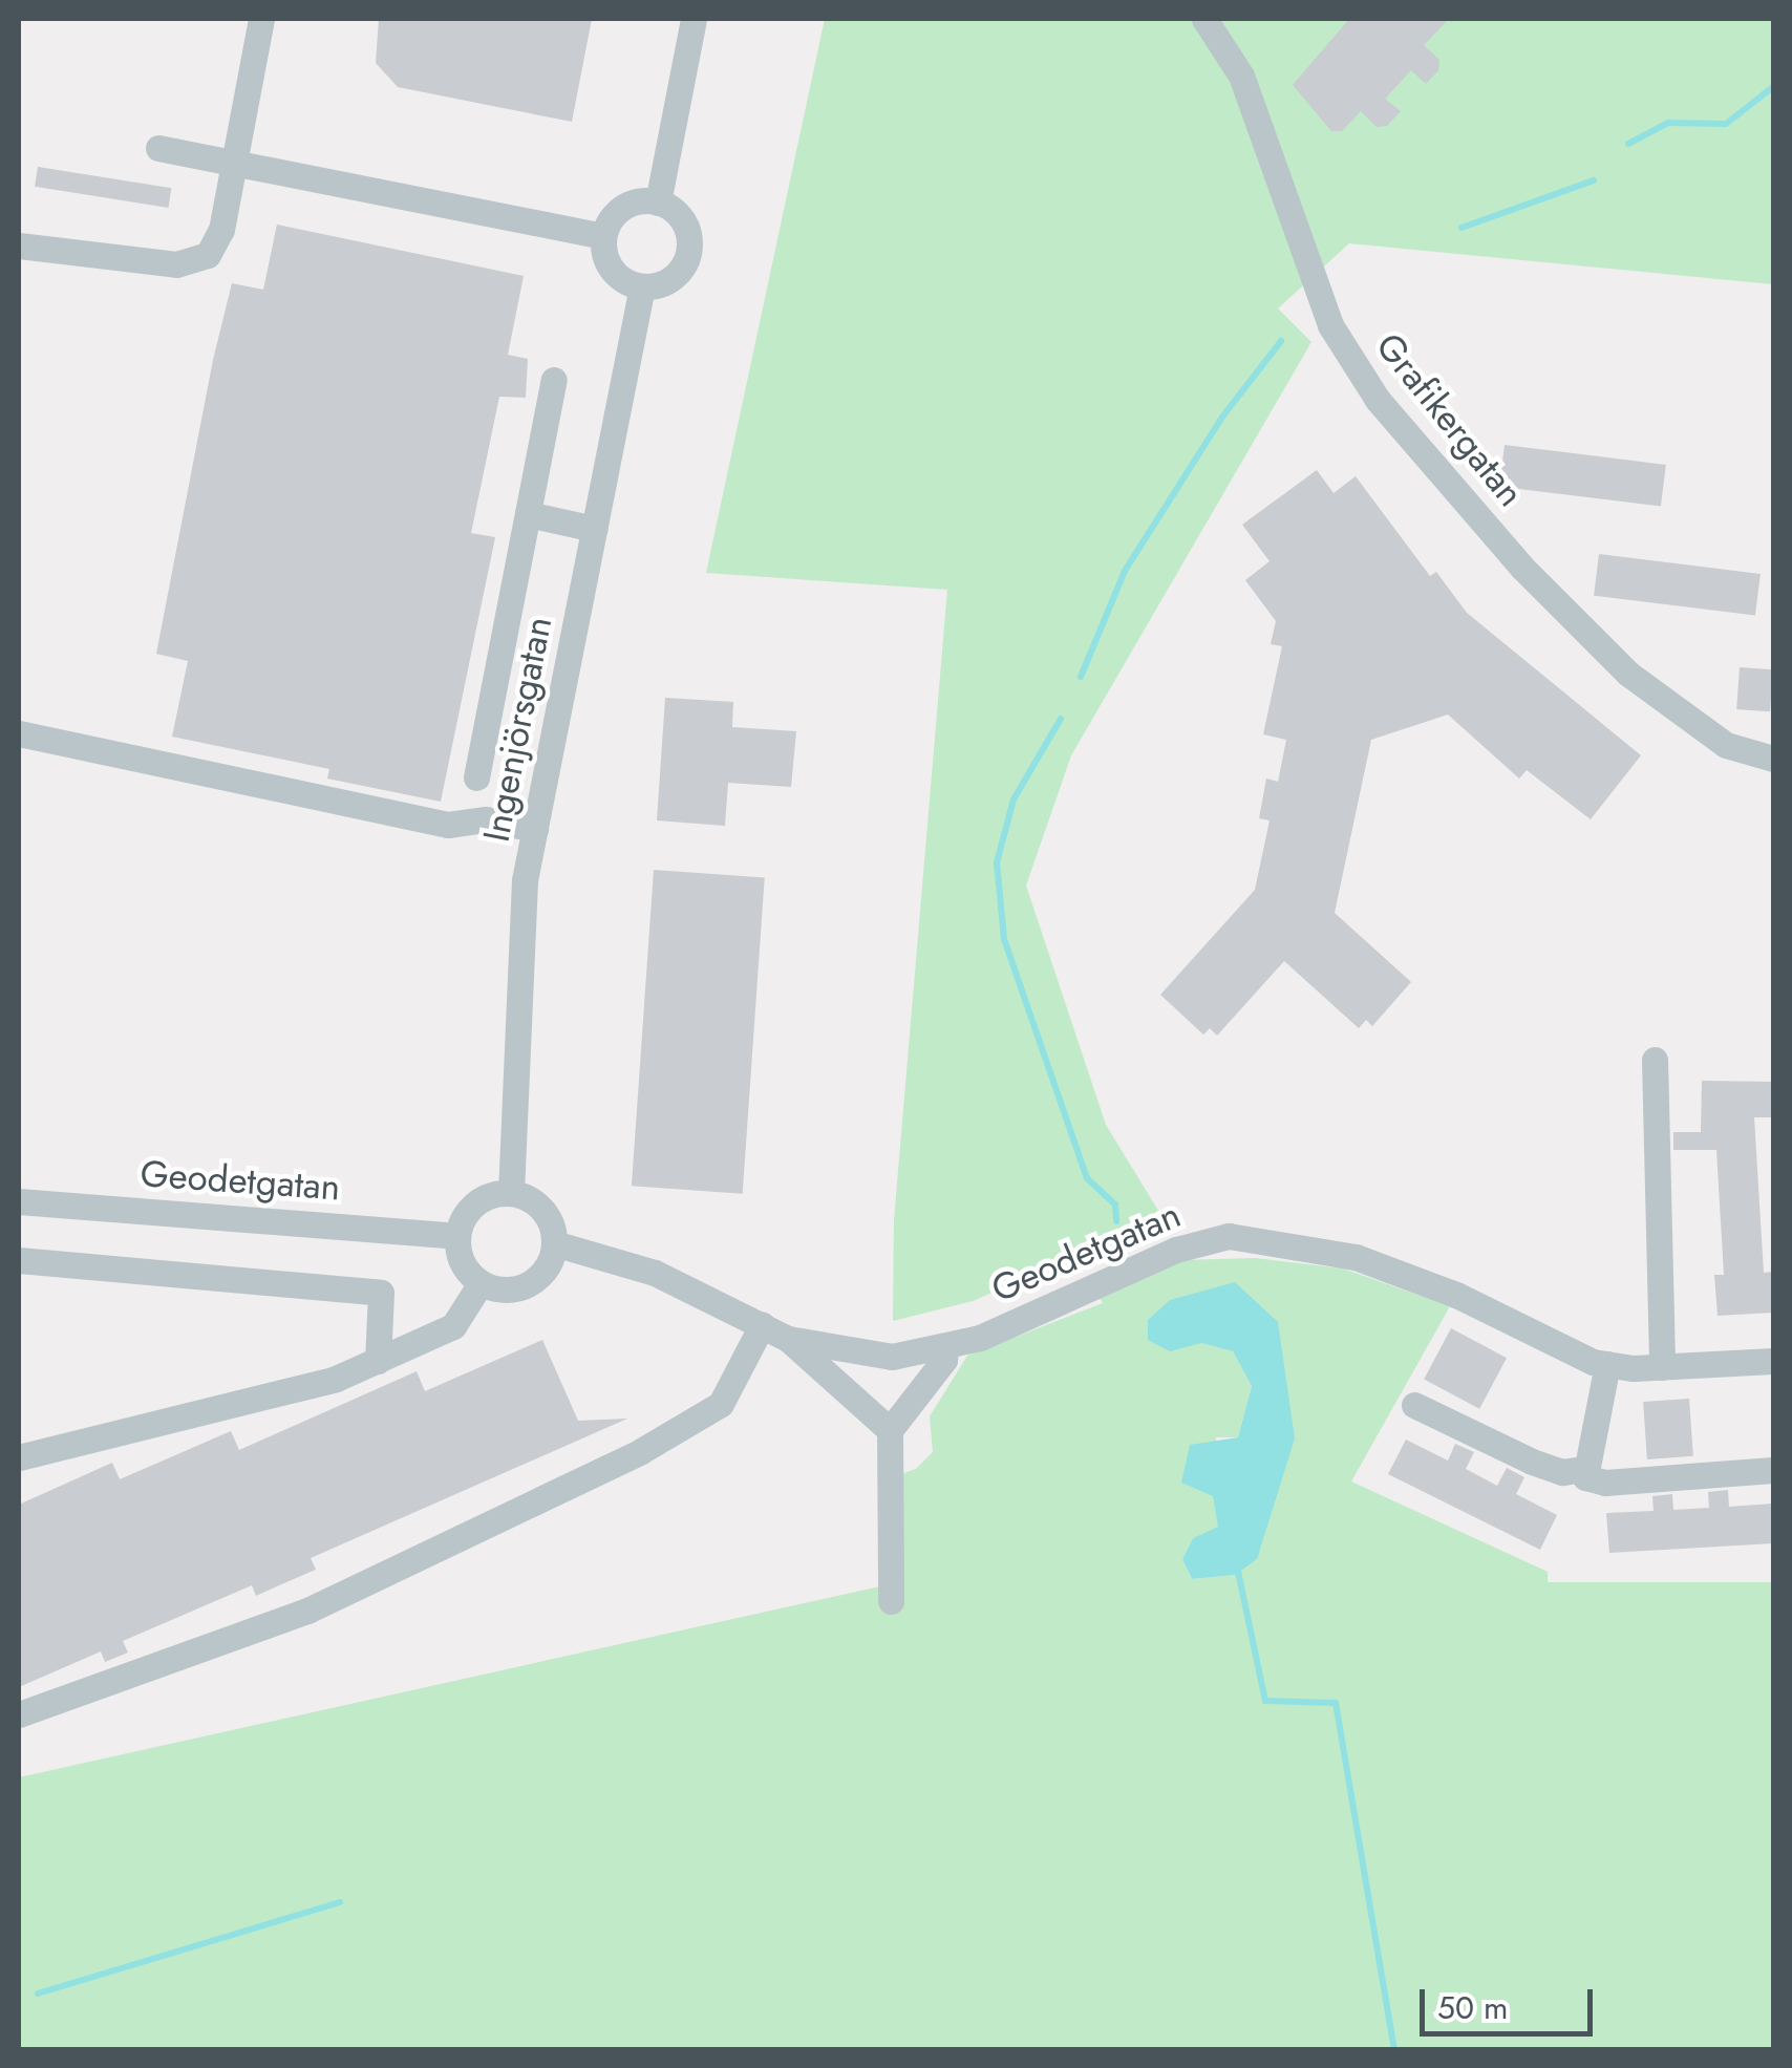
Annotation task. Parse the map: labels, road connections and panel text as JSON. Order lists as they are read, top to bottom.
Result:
{
  "streets": {
    "street": ["Grafikergatan", "Ingenjörsgatan", "Geodetgatan"]
  },
  "crossings": [
    ["Ingenjörsgatan", "Geodetgatan"]
  ],
  "scale_bar": "50 m"
}
